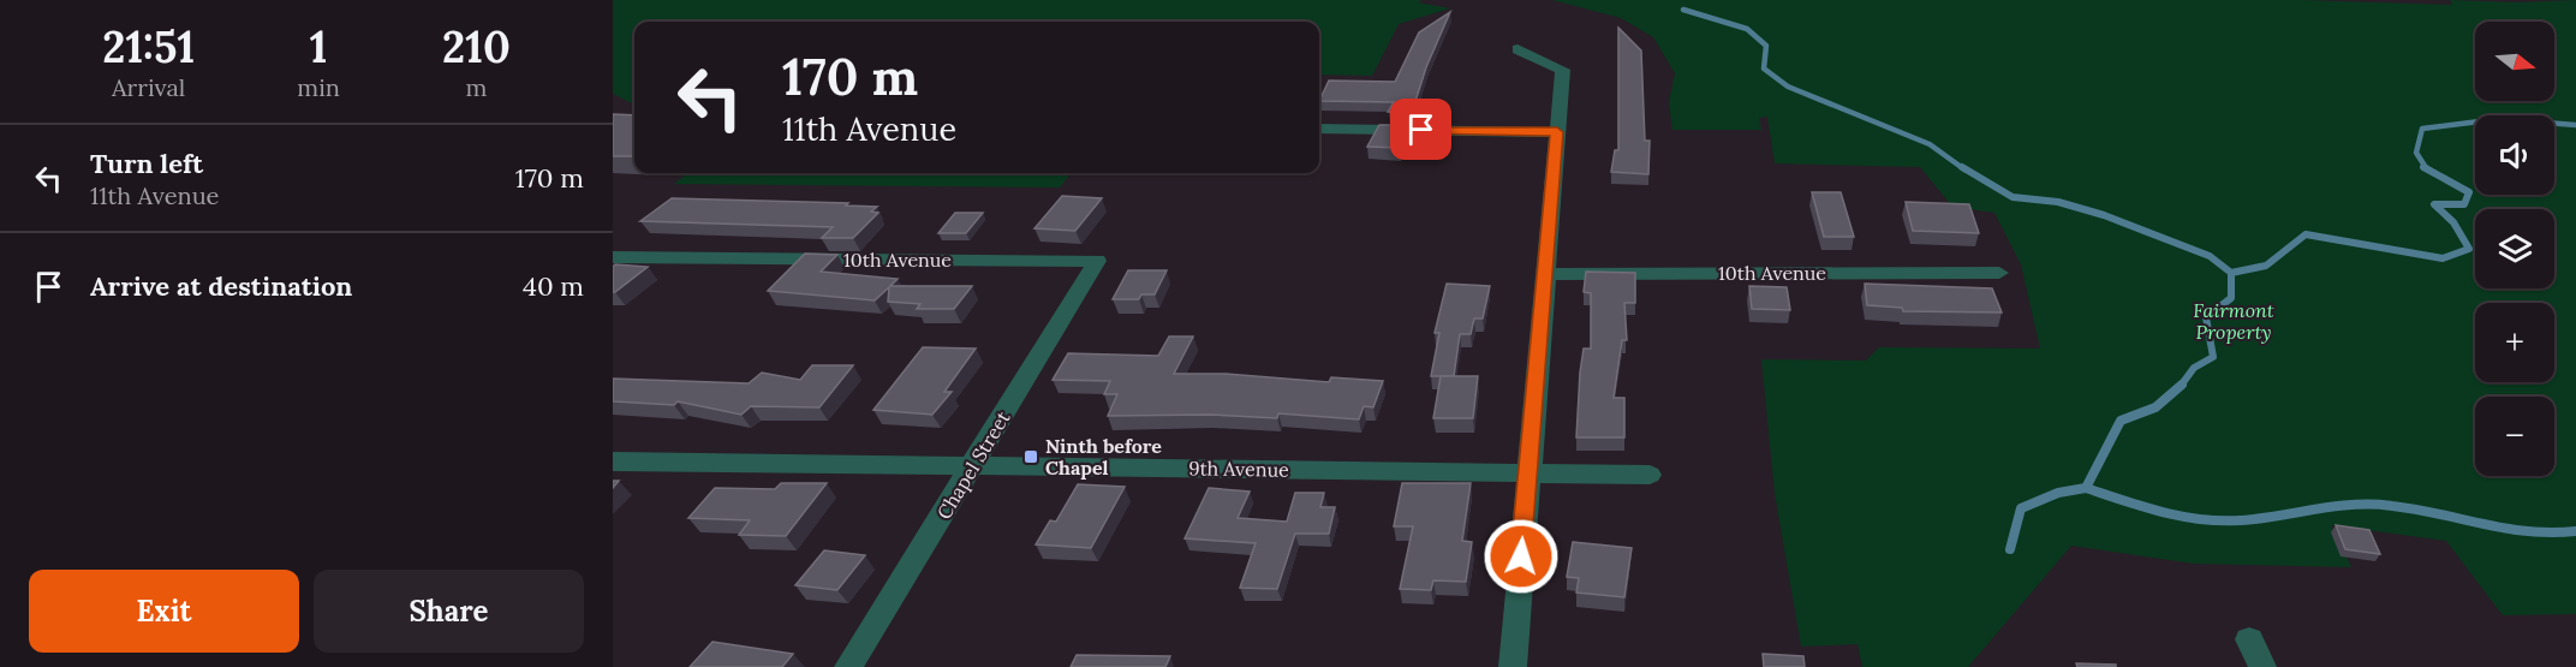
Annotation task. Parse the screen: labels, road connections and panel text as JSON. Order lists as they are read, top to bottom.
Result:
{
  "streets": {
    "street": ["10th Avenue", "Chapel Street", "9th Avenue"]
  },
  "crossings": [
    ["10th Avenue", "Chapel Street"],
    ["Chapel Street", "9th Avenue"]
  ],
  "parks": ["Fairmont Property"],
  "places": {
    "transit": ["Ninth before Chapel"]
  },
  "north": "right",
  "page": {
    "eta": [
      "21:51",
      "Arrival",
      "1",
      "min",
      "210",
      "m"
    ],
    "map_buttons": ["+", "−"],
    "turn": ["170 m", "11th Avenue"],
    "list": [
      {
        "name": "Turn left",
        "note": "11th Avenue",
        "value": "170 m"
      },
      {
        "name": "Arrive at destination",
        "value": "40 m"
      }
    ],
    "buttons": ["Exit", "Share"]
  }
}
